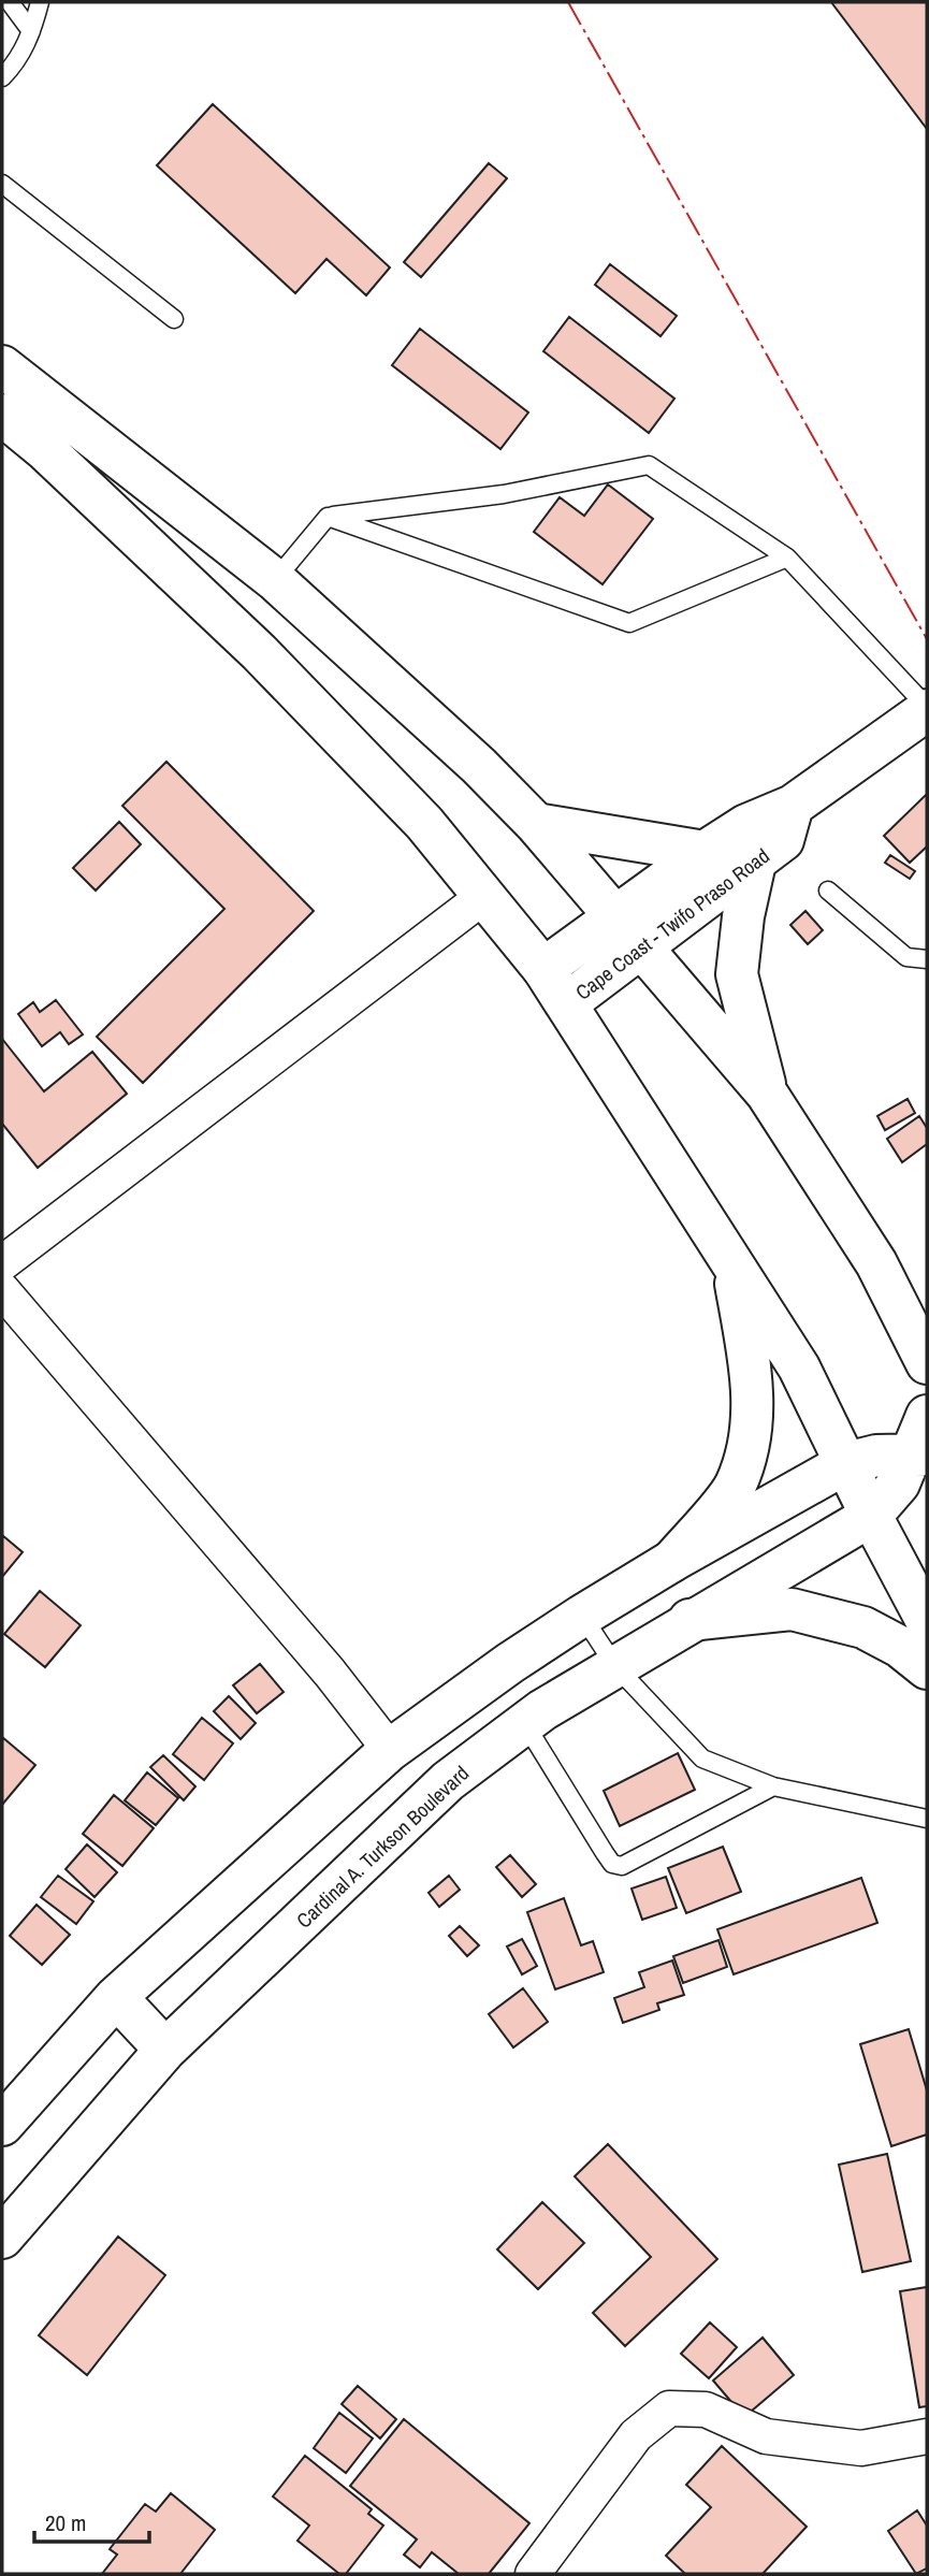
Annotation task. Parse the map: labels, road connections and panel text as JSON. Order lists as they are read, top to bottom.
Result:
{
  "streets": {
    "main road": ["Cape Coast - Twifo Praso Road", "Cardinal A. Turkson Boulevard"]
  },
  "scale_bar": "20 m"
}
